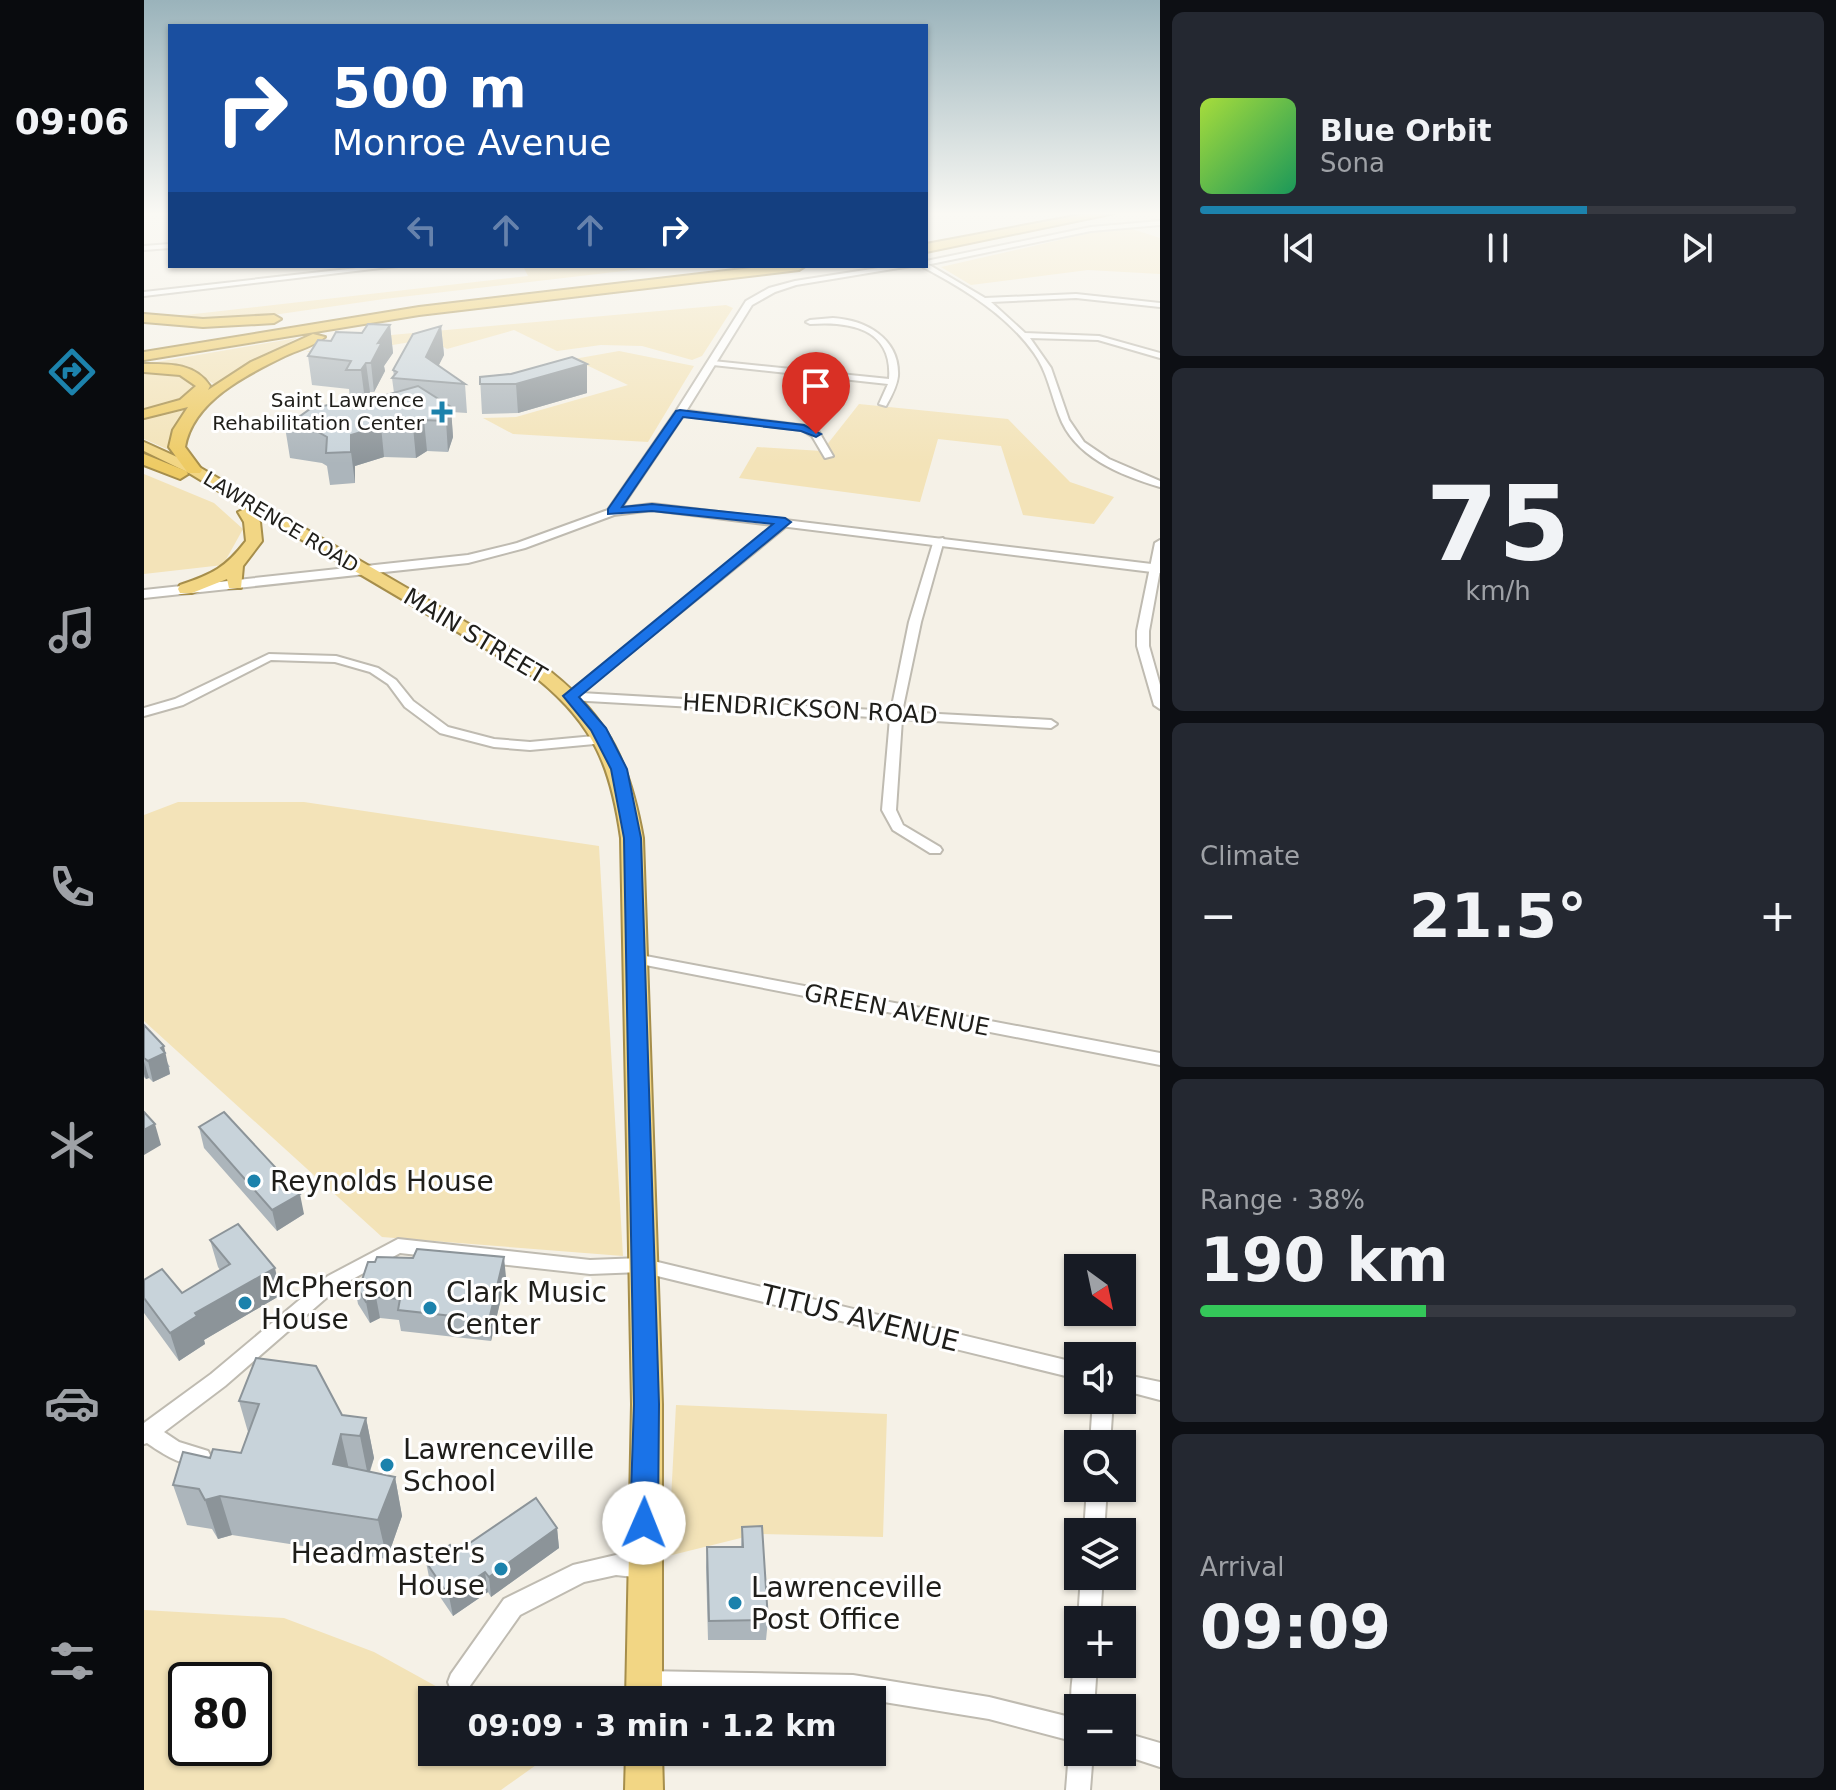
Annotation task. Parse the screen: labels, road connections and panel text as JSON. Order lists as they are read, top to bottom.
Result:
{
  "streets": {
    "highway": ["LAWRENCE ROAD", "MAIN STREET"],
    "street": ["HENDRICKSON ROAD", "GREEN AVENUE", "TITUS AVENUE"]
  },
  "crossings": [
    ["LAWRENCE ROAD", "MAIN STREET"],
    ["MAIN STREET", "HENDRICKSON ROAD"],
    ["MAIN STREET", "GREEN AVENUE"],
    ["MAIN STREET", "TITUS AVENUE"]
  ],
  "places": {
    "health": ["Saint Lawrence Rehabilitation Center"],
    "other": [
      "Reynolds House",
      "McPherson House",
      "Clark Music Center",
      "Lawrenceville School",
      "Headmaster's House",
      "Lawrenceville Post Office"
    ]
  },
  "north": "bottom right",
  "page": {
    "tabs": "09:06",
    "turn": ["500 m", "Monroe Avenue"],
    "song": ["Blue Orbit", "Sona"],
    "tile": [
      ["75", "km/h"],
      "Climate",
      ["Range · 38%", "190 km"],
      ["Arrival", "09:09"]
    ],
    "heat": ["−", "21.5°", "+"],
    "map_buttons": ["+", "−"],
    "limit": "80",
    "trip": "09:09 · 3 min · 1.2 km"
  }
}
